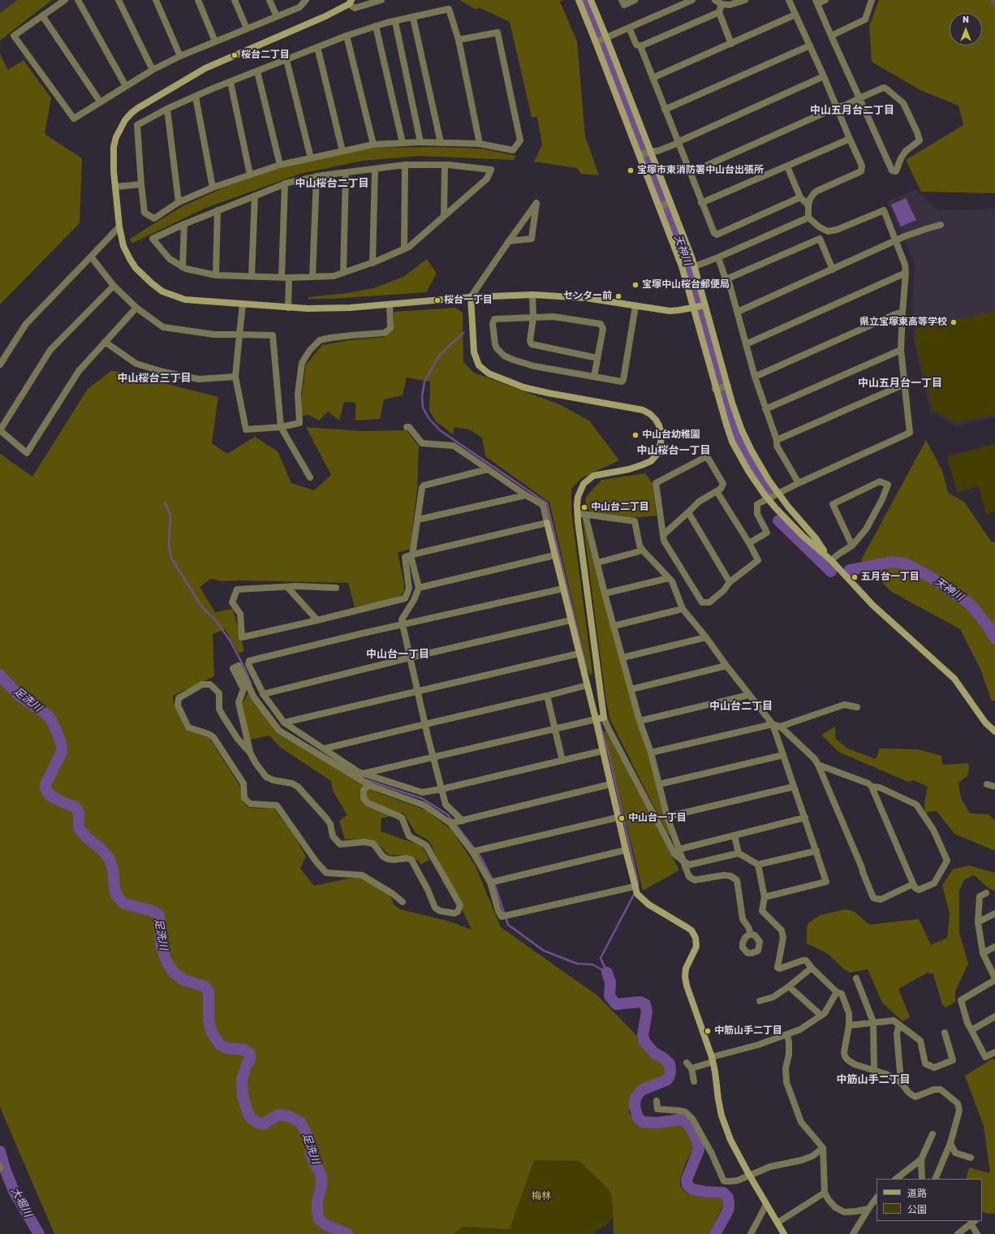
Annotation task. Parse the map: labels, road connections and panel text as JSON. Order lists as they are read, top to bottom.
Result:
{
  "districts": [
    "中山五月台二丁目",
    "中山桜台二丁目",
    "中山桜台三丁目",
    "中山五月台一丁目",
    "中山桜台一丁目",
    "中山台一丁目",
    "中山台二丁目",
    "中筋山手二丁目"
  ],
  "water": ["天神川", "足洗川", "大堀川"],
  "parks": ["梅林"],
  "places": [
    "桜台二丁目",
    "宝塚市東消防署中山台出張所",
    "宝塚中山桜台郵便局",
    "センター前",
    "桜台一丁目",
    "県立宝塚東高等学校",
    "中山台幼稚園",
    "中山台二丁目",
    "五月台一丁目",
    "中山台一丁目",
    "中筋山手二丁目"
  ],
  "legend": ["道路", "公園"],
  "north": "top"
}
